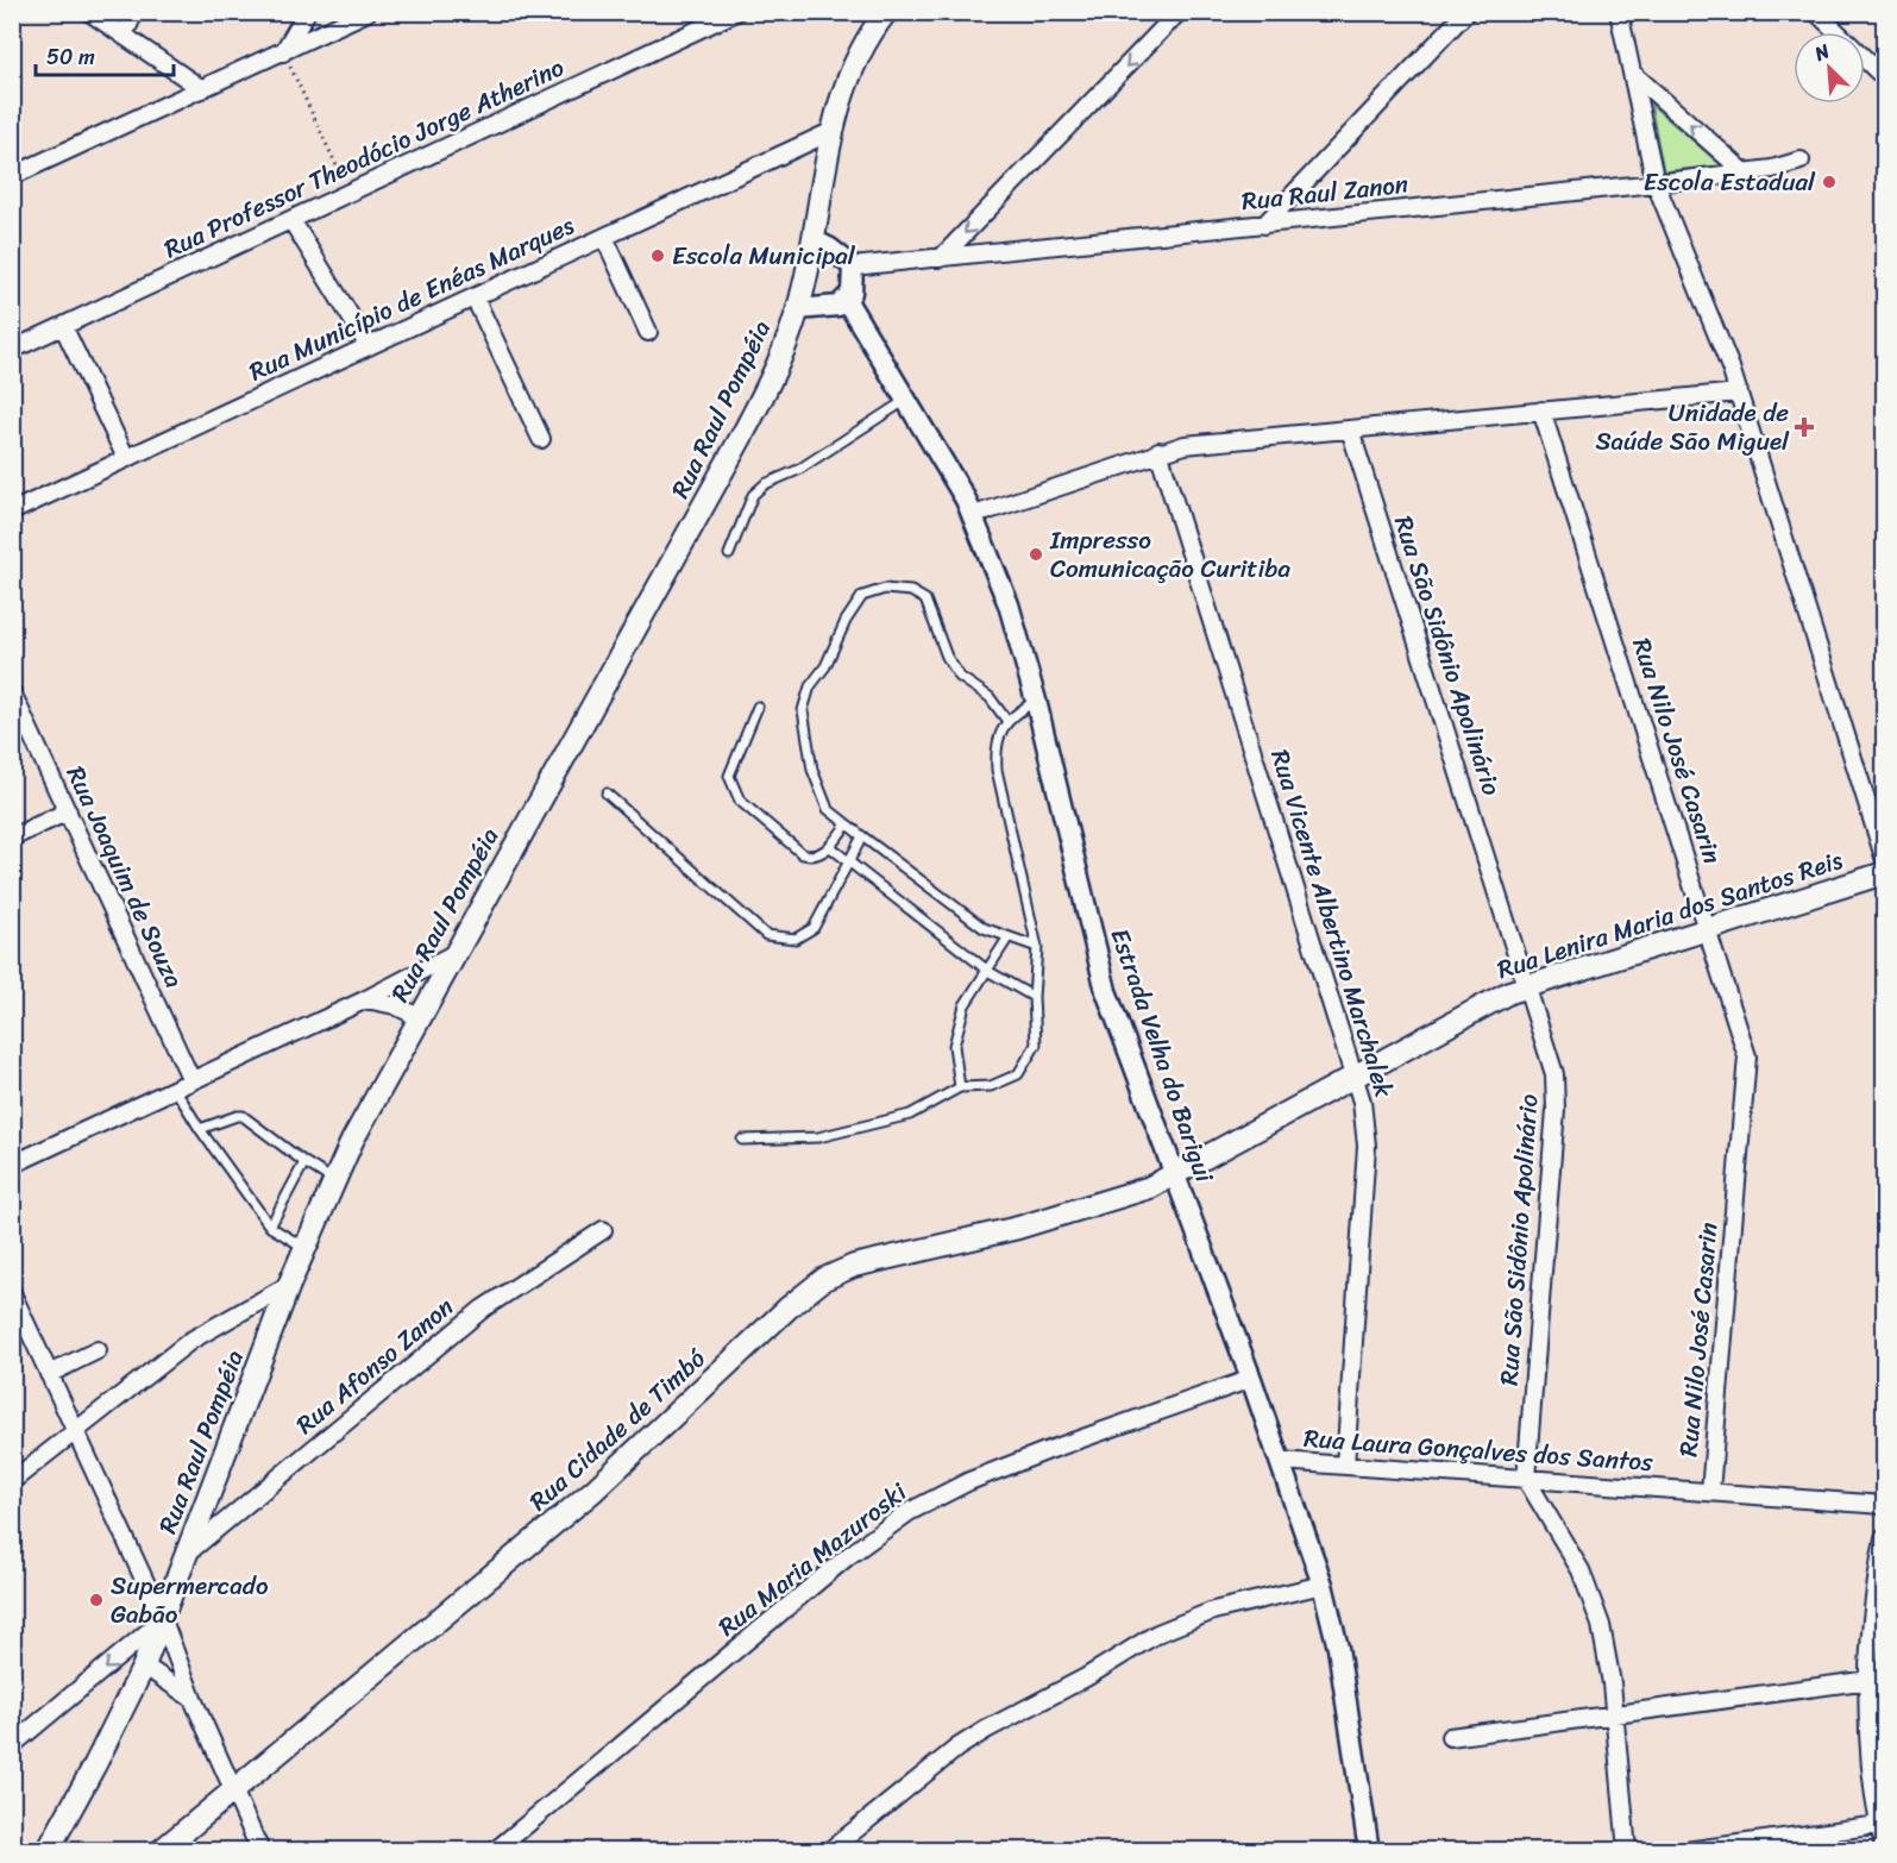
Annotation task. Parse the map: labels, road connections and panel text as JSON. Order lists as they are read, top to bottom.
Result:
{
  "streets": {
    "main road": ["Rua Raul Pompéia", "Rua Lenira Maria dos Santos Reis", "Rua Cidade de Timbó"],
    "street": [
      "Rua Professor Theodócio Jorge Atherino",
      "Rua Raul Zanon",
      "Rua Município de Enéas Marques",
      "Rua São Sidônio Apolinário",
      "Rua Nilo José Casarin",
      "Rua Joaquim de Souza",
      "Rua Vicente Albertino Marchalek",
      "Estrada Velha do Barigui",
      "Rua Afonso Zanon",
      "Rua Laura Gonçalves dos Santos",
      "Rua Maria Mazuroski"
    ]
  },
  "crossings": [
    ["Rua Município de Enéas Marques", "Rua Raul Pompéia"],
    ["Rua Raul Pompéia", "Rua Afonso Zanon"],
    ["Rua São Sidônio Apolinário", "Rua Lenira Maria dos Santos Reis"],
    ["Rua São Sidônio Apolinário", "Rua Laura Gonçalves dos Santos"],
    ["Rua Nilo José Casarin", "Rua Lenira Maria dos Santos Reis"],
    ["Rua Nilo José Casarin", "Rua Laura Gonçalves dos Santos"],
    ["Rua Lenira Maria dos Santos Reis", "Rua Vicente Albertino Marchalek"],
    ["Rua Lenira Maria dos Santos Reis", "Estrada Velha do Barigui"],
    ["Rua Lenira Maria dos Santos Reis", "Rua Cidade de Timbó"],
    ["Rua Vicente Albertino Marchalek", "Rua Laura Gonçalves dos Santos"],
    ["Estrada Velha do Barigui", "Rua Cidade de Timbó"],
    ["Estrada Velha do Barigui", "Rua Laura Gonçalves dos Santos"],
    ["Estrada Velha do Barigui", "Rua Maria Mazuroski"]
  ],
  "places": {
    "other": [
      "Escola Estadual",
      "Escola Municipal",
      "Impresso Comunicação Curitiba",
      "Supermercado Gabão"
    ],
    "health": ["Unidade de Saúde São Miguel"]
  },
  "scale_bar": "50 m",
  "north": "top left"
}
